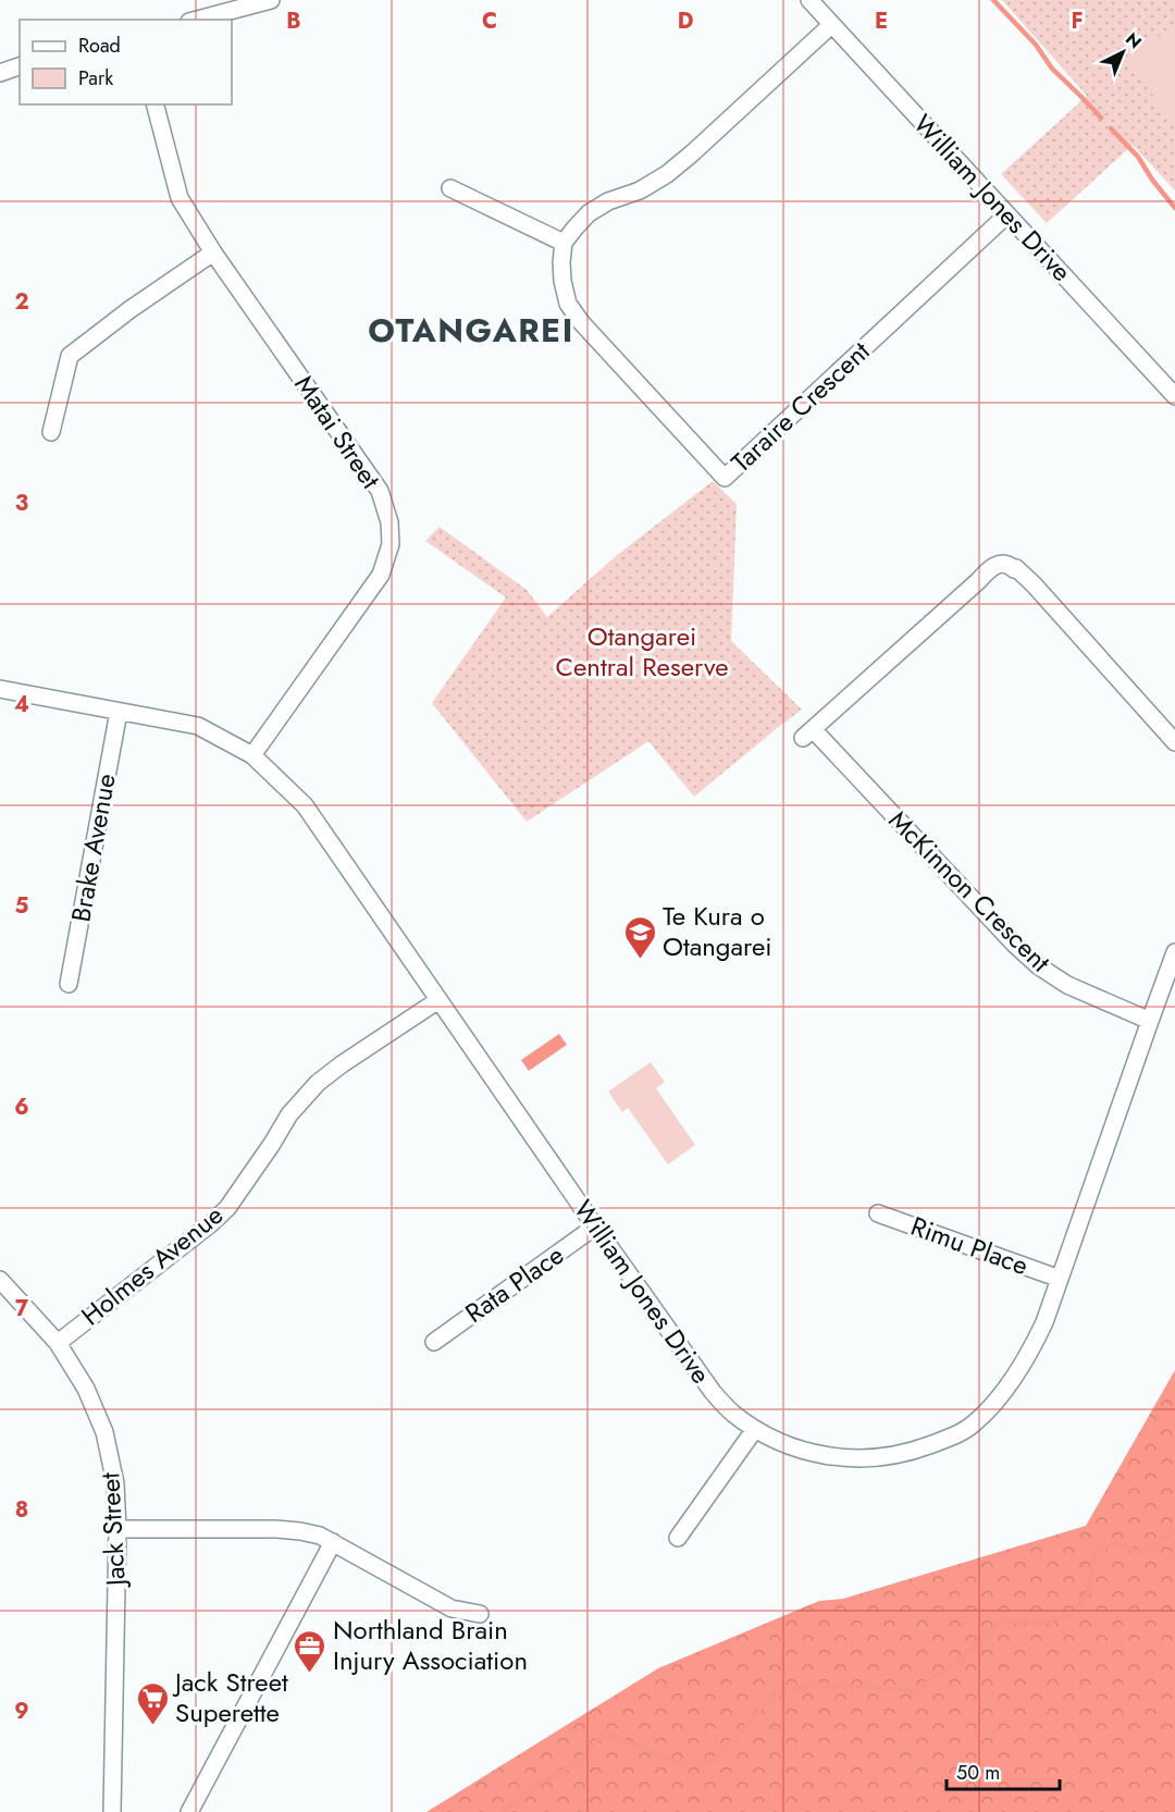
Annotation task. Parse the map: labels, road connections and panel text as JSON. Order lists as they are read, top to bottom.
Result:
{
  "streets": {
    "street": [
      "William Jones Drive",
      "Taraire Crescent",
      "Matai Street",
      "Brake Avenue",
      "McKinnon Crescent",
      "Rimu Place",
      "Holmes Avenue",
      "Rata Place",
      "Jack Street"
    ]
  },
  "crossings": [
    ["William Jones Drive", "Taraire Crescent"],
    ["William Jones Drive", "Matai Street"],
    ["William Jones Drive", "Brake Avenue"],
    ["William Jones Drive", "McKinnon Crescent"],
    ["William Jones Drive", "Rimu Place"],
    ["William Jones Drive", "Holmes Avenue"],
    ["William Jones Drive", "Rata Place"],
    ["Holmes Avenue", "Jack Street"]
  ],
  "districts": ["OTANGAREI"],
  "parks": ["Otangarei Central Reserve"],
  "places": {
    "school or university": ["Te Kura o Otangarei"],
    "office": ["Northland Brain Injury Association"],
    "supermarket": ["Jack Street Superette"]
  },
  "legend": ["Road", "Park"],
  "scale_bar": "50 m",
  "north": "top right",
  "grid": {
    "columns": [
      "B",
      "C",
      "D",
      "E",
      "F"
    ],
    "rows": [
      "2",
      "3",
      "4",
      "5",
      "6",
      "7",
      "8",
      "9"
    ]
  }
}
